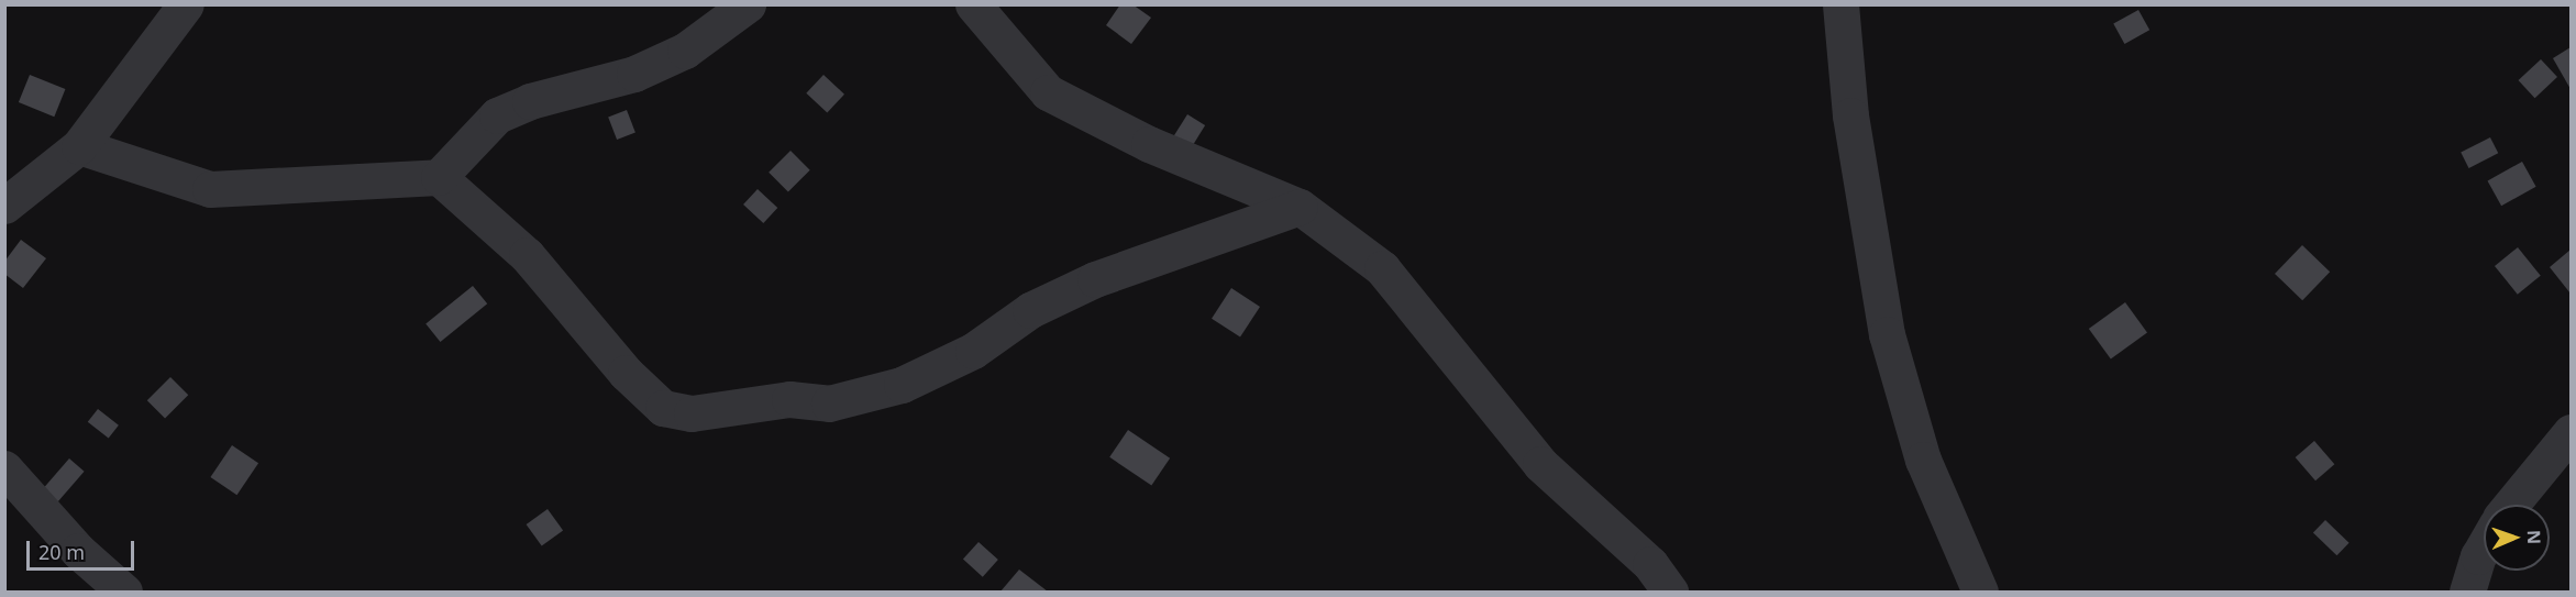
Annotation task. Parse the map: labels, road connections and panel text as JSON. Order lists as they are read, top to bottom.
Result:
{
  "scale_bar": "20 m",
  "north": "right"
}
